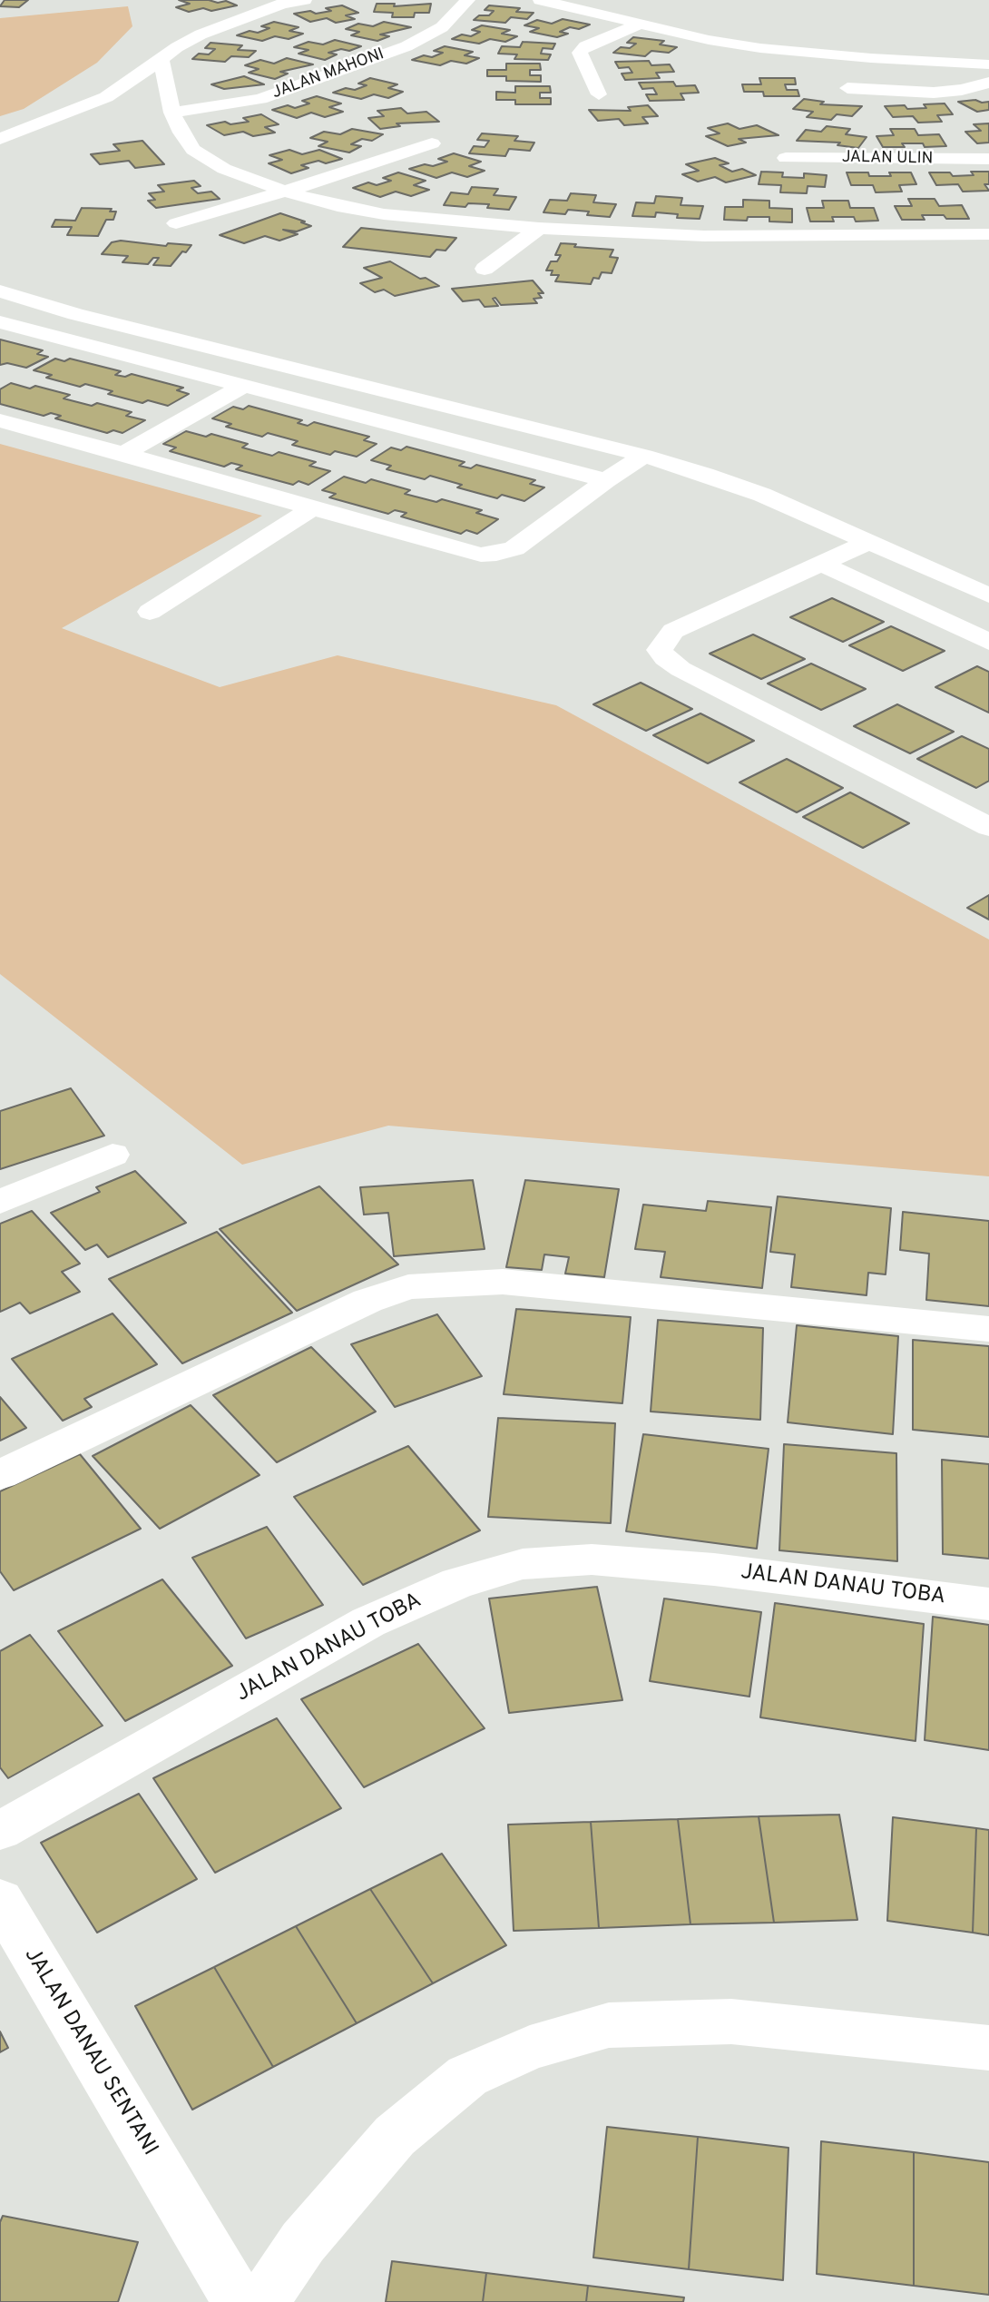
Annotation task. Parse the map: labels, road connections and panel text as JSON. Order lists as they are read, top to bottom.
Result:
{
  "streets": {
    "street": [
      "JALAN MAHONI",
      "JALAN ULIN",
      "JALAN DANAU TOBA",
      "JALAN DANAU SENTANI"
    ]
  }
}
